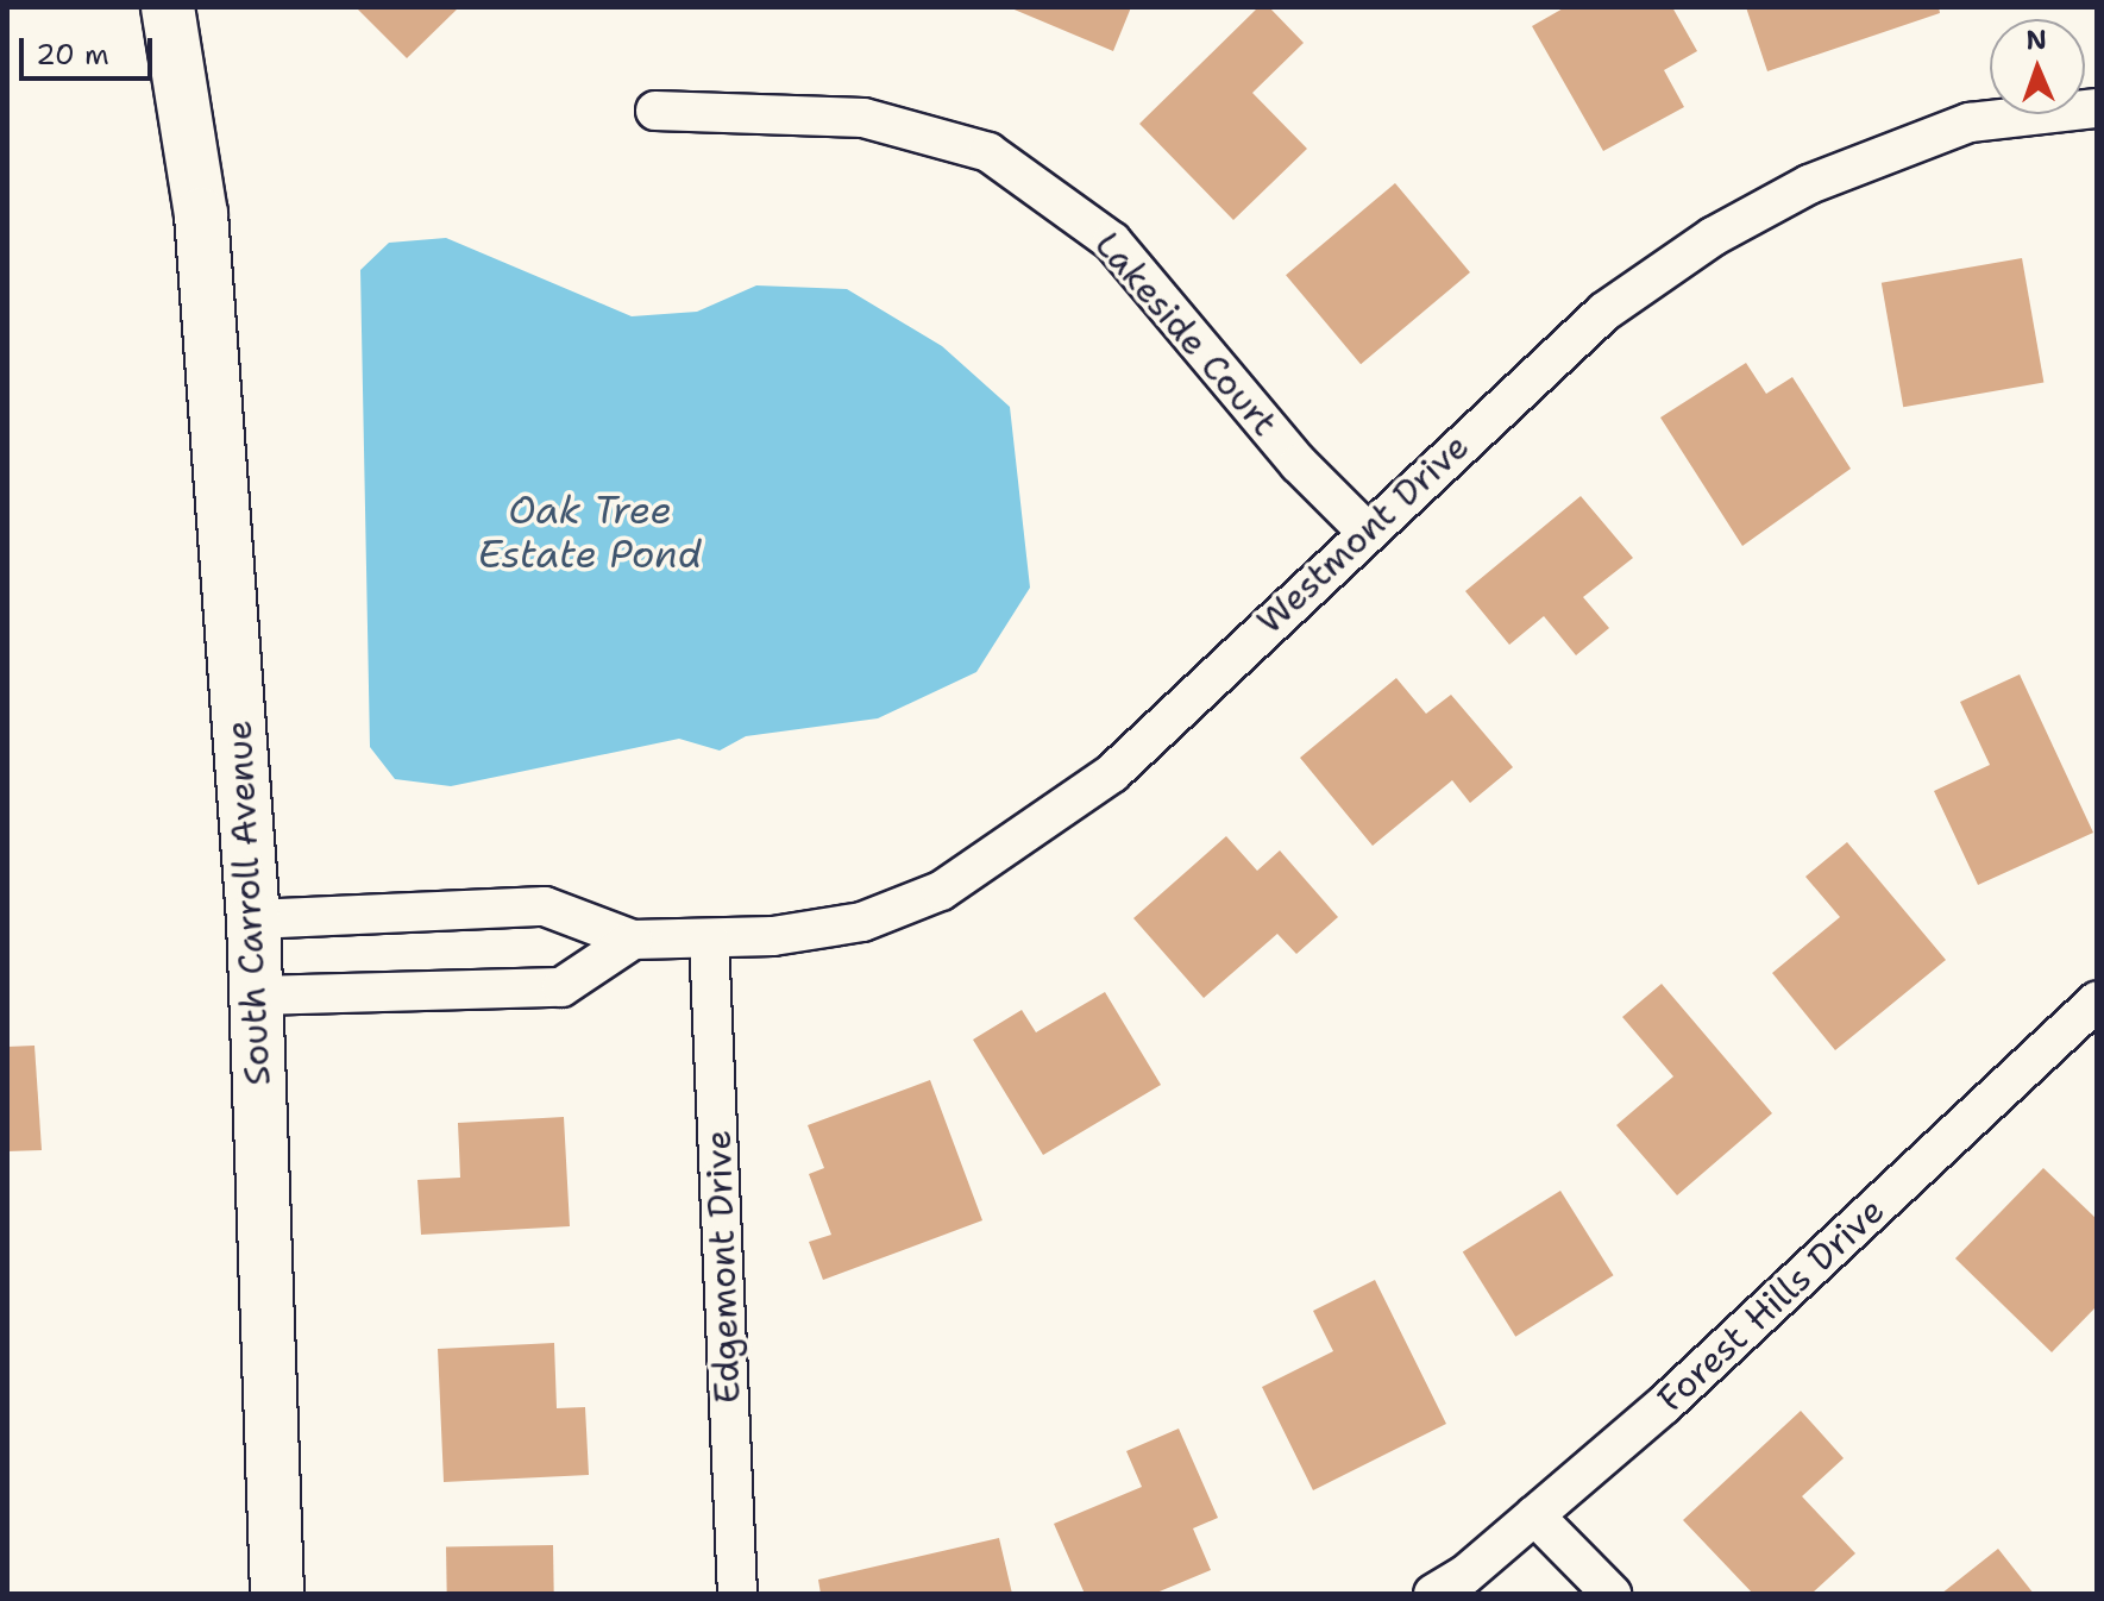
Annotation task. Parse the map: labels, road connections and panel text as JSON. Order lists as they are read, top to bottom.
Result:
{
  "streets": {
    "main road": ["South Carroll Avenue"],
    "street": [
      "Lakeside Court",
      "Westmont Drive",
      "Edgemont Drive",
      "Forest Hills Drive"
    ]
  },
  "crossings": [
    ["Lakeside Court", "Westmont Drive"],
    ["Westmont Drive", "South Carroll Avenue"],
    ["Westmont Drive", "Edgemont Drive"]
  ],
  "water": ["Oak Tree Estate Pond"],
  "scale_bar": "20 m",
  "north": "top"
}
